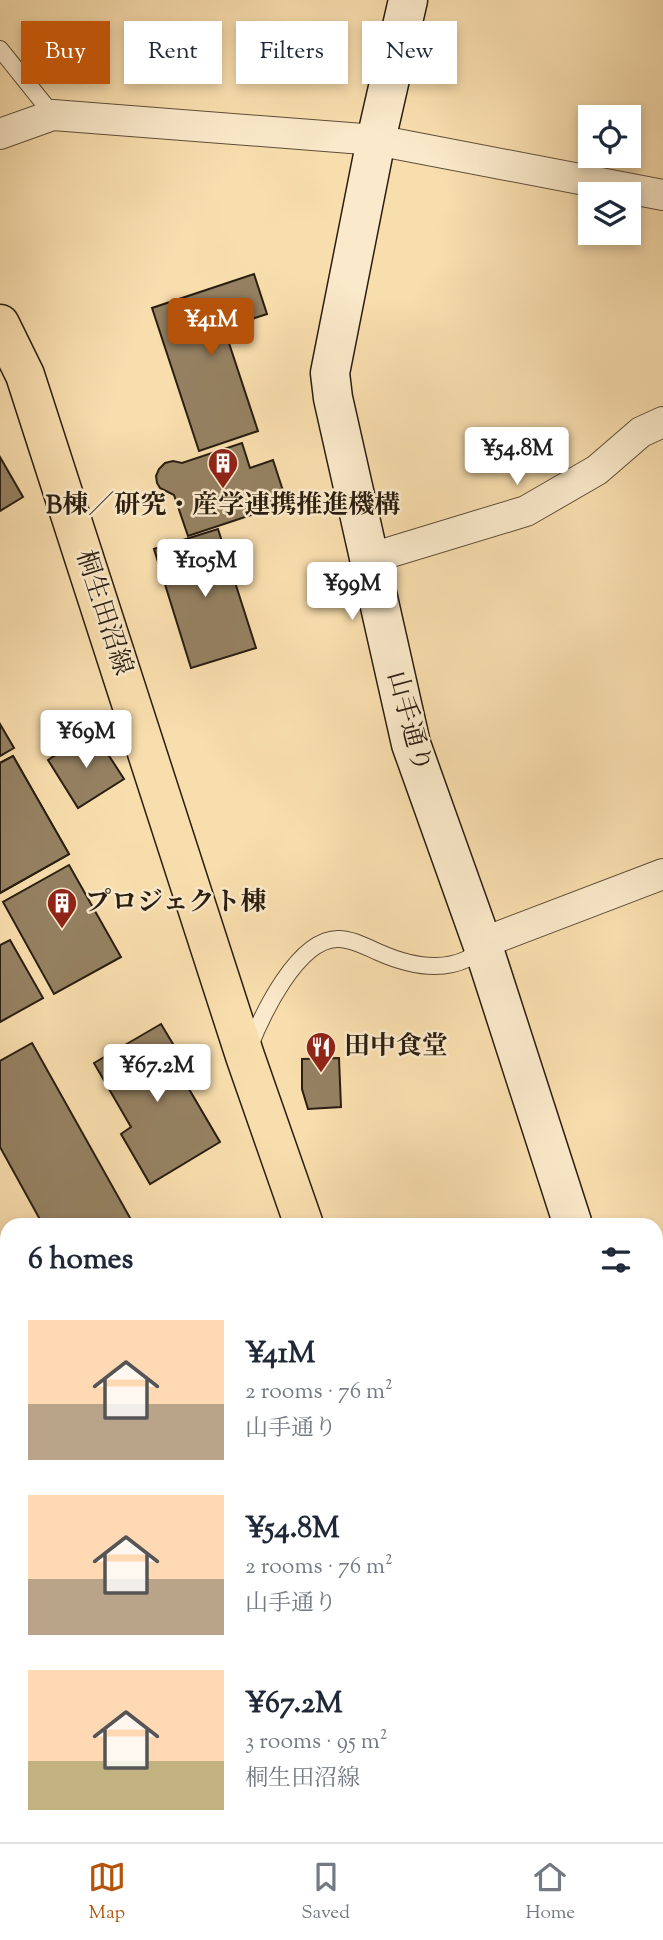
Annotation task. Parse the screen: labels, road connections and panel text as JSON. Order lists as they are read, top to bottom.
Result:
{
  "streets": {
    "main road": ["桐生田沼線"],
    "street": ["山手通り"]
  },
  "places": {
    "building": ["B棟／研究・産学連携推進機構", "プロジェクト棟"],
    "restaurant": ["田中食堂"]
  },
  "page": {
    "chip": [
      "Buy",
      "Rent",
      "Filters",
      "New"
    ],
    "price": [
      "¥41M",
      "¥54.8M",
      "¥105M",
      "¥99M",
      "¥69M",
      "¥67.2M"
    ],
    "heading": "6 homes",
    "list": [
      {
        "name": "¥41M",
        "note": "2 rooms · 76 m² · 山手通り"
      },
      {
        "name": "¥54.8M",
        "note": "2 rooms · 76 m² · 山手通り"
      },
      {
        "name": "¥67.2M",
        "note": "3 rooms · 95 m² · 桐生田沼線"
      }
    ],
    "tabs": ["Map", "Saved", "Home"]
  }
}
